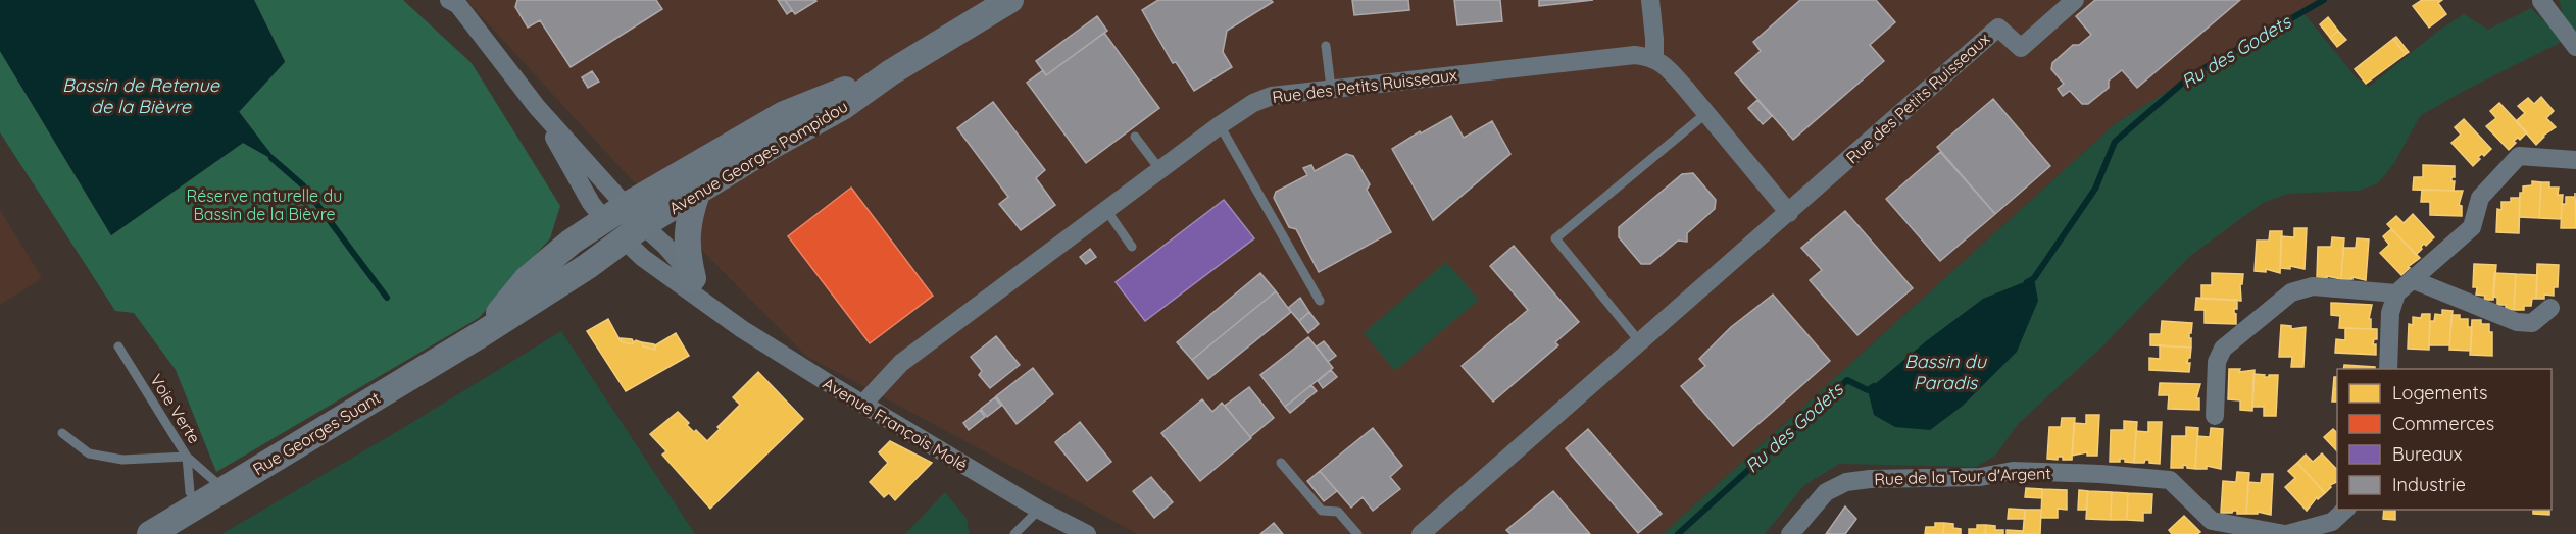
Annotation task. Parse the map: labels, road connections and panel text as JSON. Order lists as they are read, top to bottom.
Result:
{
  "streets": {
    "main road": ["Avenue Georges Pompidou", "Rue Georges Suant"],
    "street": ["Rue des Petits Ruisseaux", "Avenue François Molé", "Rue de la Tour d'Argent"],
    "lane": ["Voie Verte"]
  },
  "crossings": [
    ["Rue des Petits Ruisseaux", "Avenue François Molé"],
    ["Avenue Georges Pompidou", "Avenue François Molé"],
    ["Avenue Georges Pompidou", "Rue Georges Suant"],
    ["Avenue François Molé", "Rue Georges Suant"]
  ],
  "water": ["Ru des Godets", "Bassin de Retenue de la Bièvre", "Bassin du Paradis"],
  "parks": ["Réserve naturelle du Bassin de la Bièvre"],
  "legend": [
    "Logements",
    "Commerces",
    "Bureaux",
    "Industrie"
  ]
}
